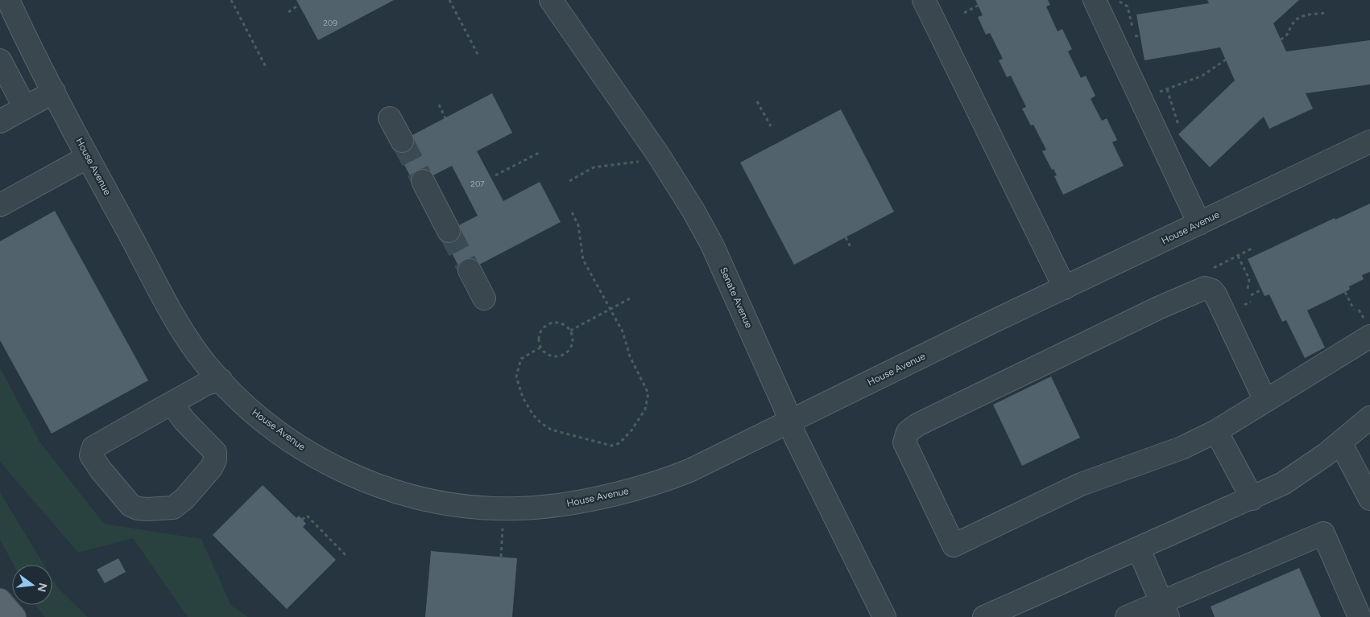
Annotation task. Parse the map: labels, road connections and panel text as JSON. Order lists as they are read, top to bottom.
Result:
{
  "streets": {
    "street": ["House Avenue", "Senate Avenue"]
  },
  "crossings": [
    ["House Avenue", "Senate Avenue"]
  ],
  "house_numbers": ["209", "207"],
  "north": "right"
}
